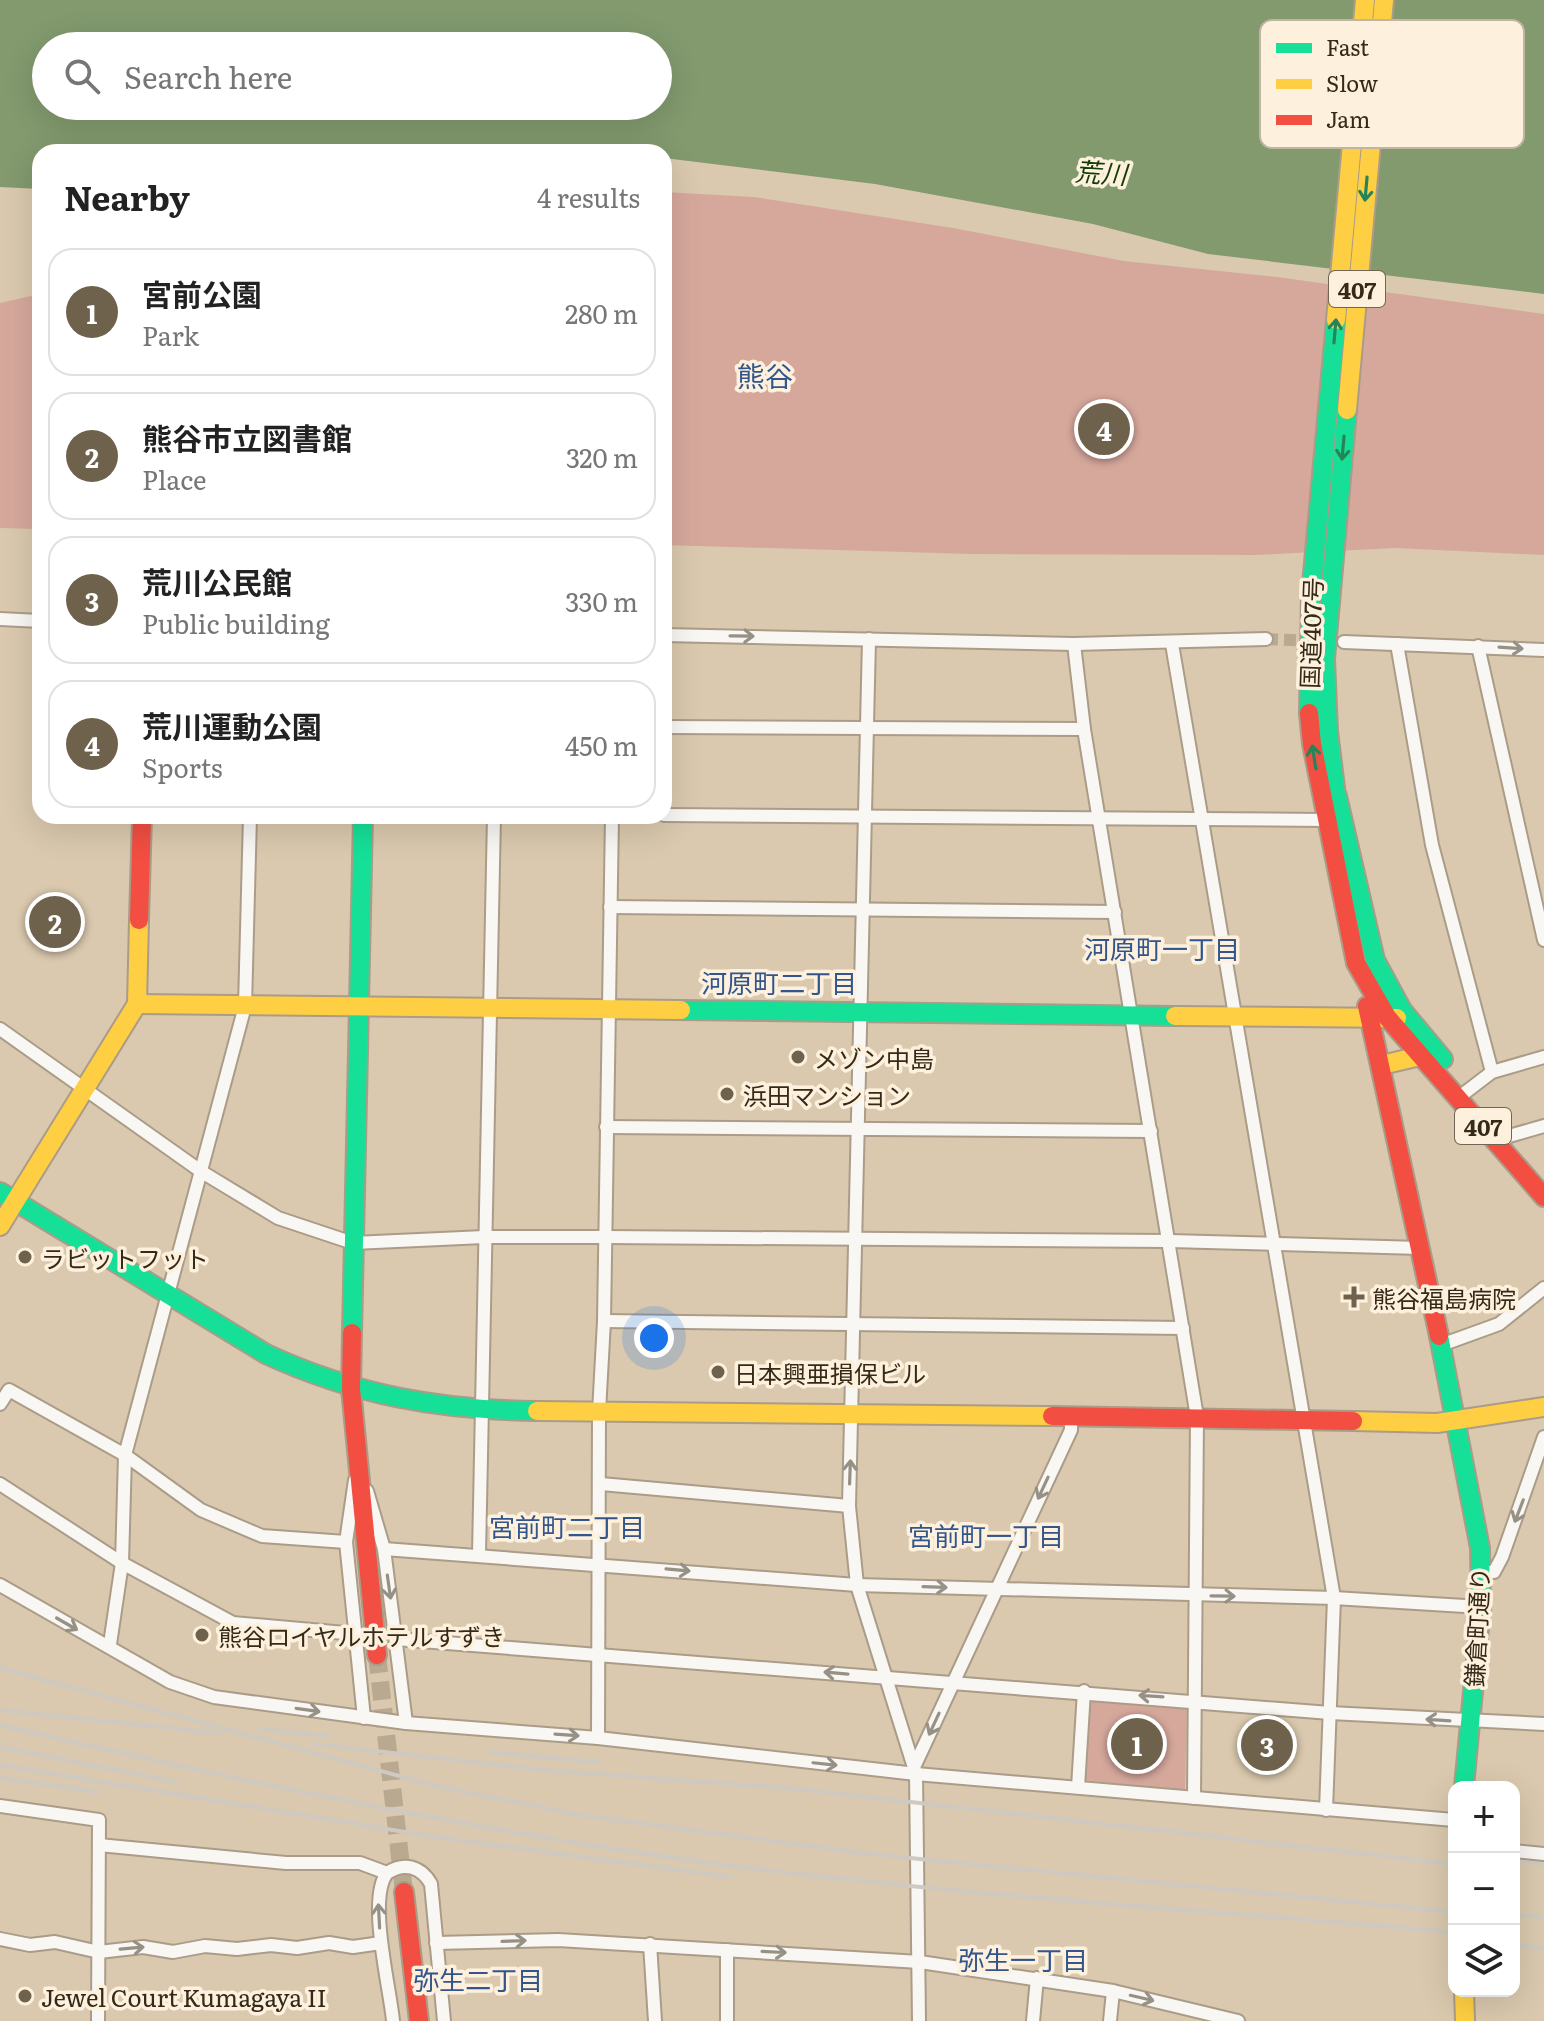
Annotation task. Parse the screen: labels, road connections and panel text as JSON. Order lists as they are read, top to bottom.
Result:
{
  "streets": {
    "main road": ["407", "国道407号", "鎌倉町通り"]
  },
  "crossings": [
    ["407", "国道407号"]
  ],
  "districts": [
    "熊谷",
    "河原町一丁目",
    "河原町二丁目",
    "宮前町二丁目",
    "宮前町一丁目",
    "弥生一丁目",
    "弥生二丁目"
  ],
  "water": ["荒川"],
  "places": {
    "other": [
      "メゾン中島",
      "浜田マンション",
      "ラビットフット",
      "日本興亜損保ビル",
      "熊谷ロイヤルホテルすずき",
      "Jewel Court Kumagaya II"
    ],
    "health": ["熊谷福島病院"]
  },
  "legend": ["Fast", "Slow", "Jam"],
  "page": {
    "search": "Search here",
    "heading": ["Nearby", "4 results"],
    "list": [
      {
        "mark": "1",
        "name": "宮前公園",
        "note": "Park",
        "value": "280 m"
      },
      {
        "mark": "2",
        "name": "熊谷市立図書館",
        "note": "Place",
        "value": "320 m"
      },
      {
        "mark": "3",
        "name": "荒川公民館",
        "note": "Public building",
        "value": "330 m"
      },
      {
        "mark": "4",
        "name": "荒川運動公園",
        "note": "Sports",
        "value": "450 m"
      }
    ],
    "pins": [
      "4",
      "2",
      "1",
      "3"
    ],
    "map_buttons": ["+", "−"]
  }
}
